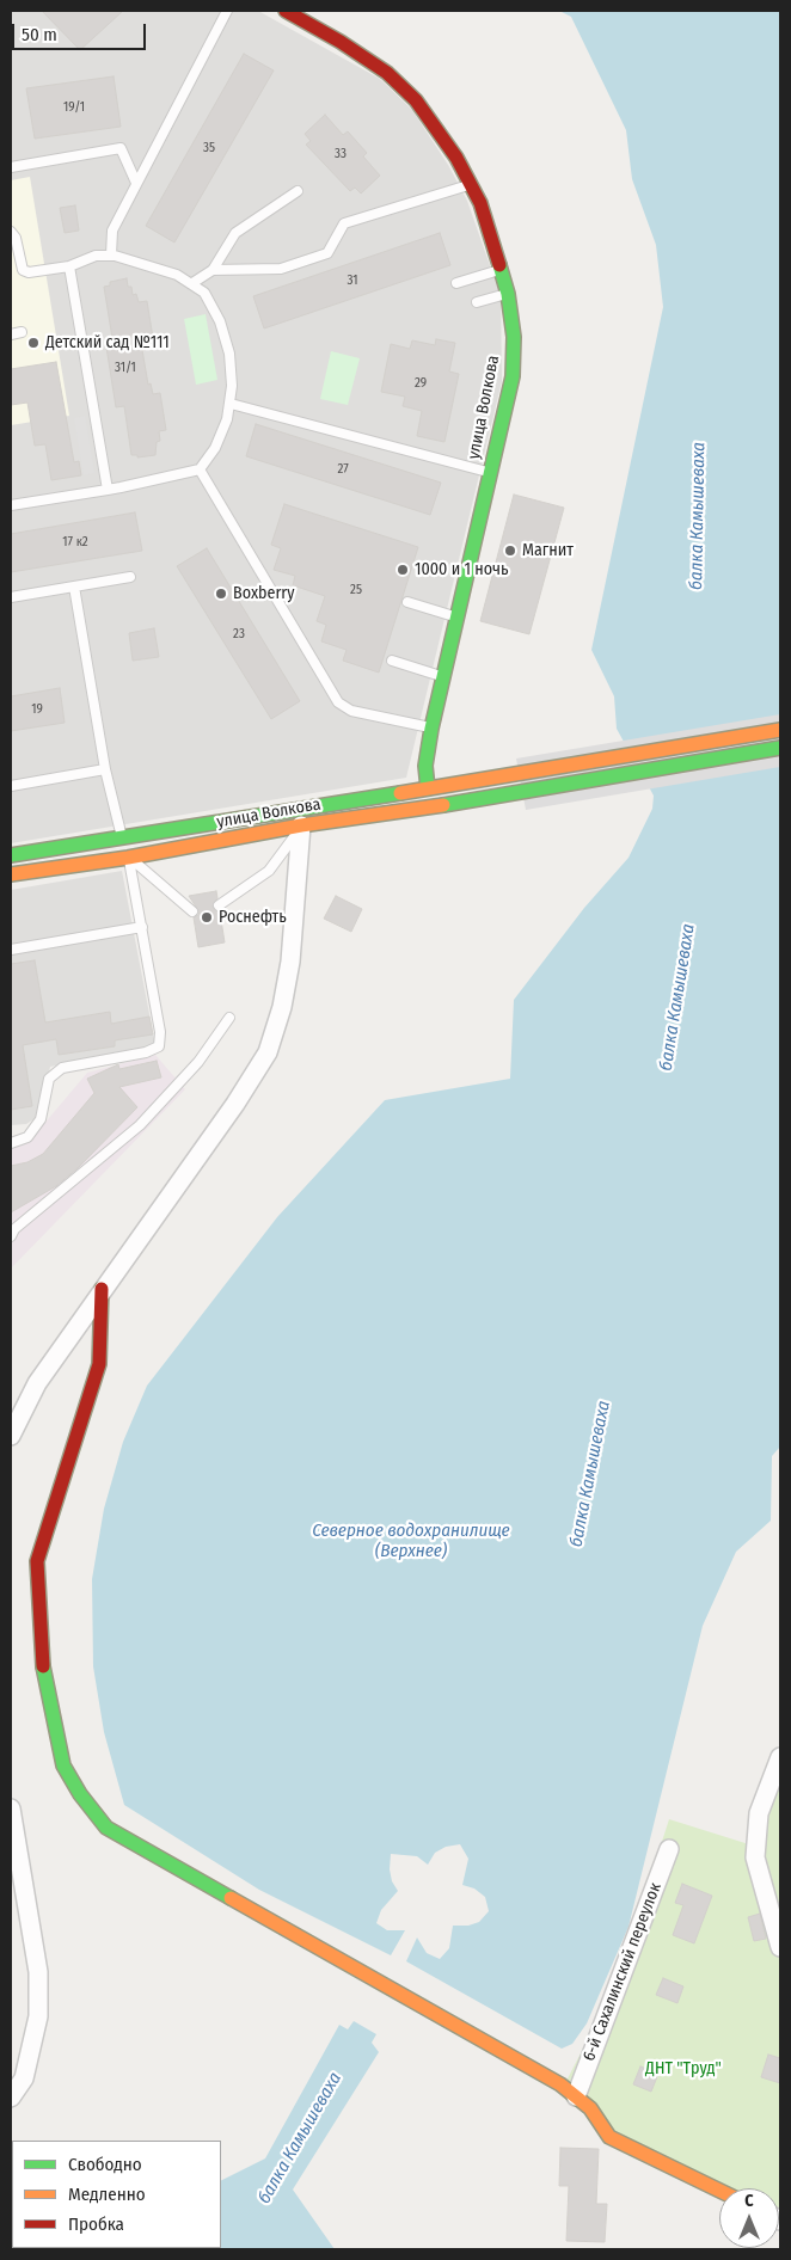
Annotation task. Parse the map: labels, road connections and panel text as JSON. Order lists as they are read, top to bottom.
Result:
{
  "streets": {
    "street": ["улица Волкова", "6-й Сахалинский переулок"]
  },
  "water": ["балка Камышеваха", "Северное водохранилище (Верхнее)"],
  "parks": ["ДНТ \"Труд\""],
  "places": [
    "Детский сад №111",
    "Магнит",
    "1000 и 1 ночь",
    "Boxberry",
    "Роснефть"
  ],
  "house_numbers": [
    "19/1",
    "35",
    "33",
    "31",
    "31/1",
    "29",
    "27",
    "17 к2",
    "25",
    "23",
    "19"
  ],
  "legend": ["Свободно", "Медленно", "Пробка"],
  "scale_bar": "50 m",
  "north": "top"
}
